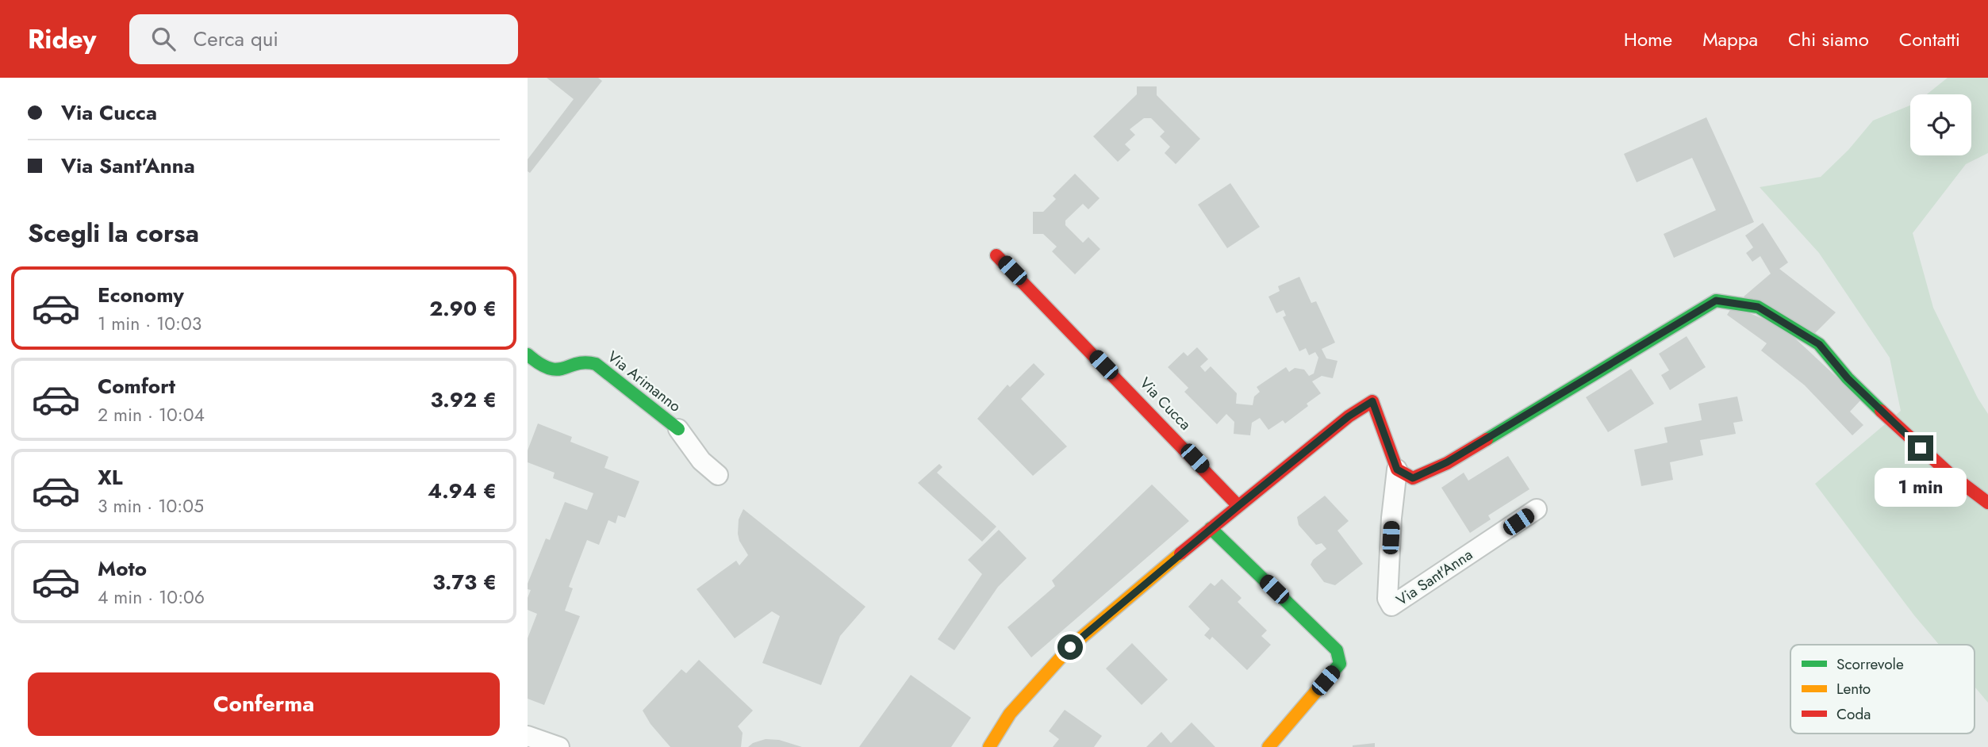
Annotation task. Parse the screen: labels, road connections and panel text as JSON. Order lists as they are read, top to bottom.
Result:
{
  "streets": {
    "street": ["Via Arimanno", "Via Cucca", "Via Sant'Anna"]
  },
  "crossings": [
    ["Via Cucca", "Via Sant'Anna"]
  ],
  "legend": ["Scorrevole", "Lento", "Coda"],
  "page": {
    "header": "Ridey",
    "search": "Cerca qui",
    "nav": [
      "Home",
      "Mappa",
      "Chi siamo",
      "Contatti"
    ],
    "banner": ["Via Cucca", "Via Sant'Anna"],
    "heading": "Scegli la corsa",
    "list": [
      {
        "name": "Economy",
        "note": "1 min · 10:03",
        "value": "2.90 €"
      },
      {
        "name": "Comfort",
        "note": "2 min · 10:04",
        "value": "3.92 €"
      },
      {
        "name": "XL",
        "note": "3 min · 10:05",
        "value": "4.94 €"
      },
      {
        "name": "Moto",
        "note": "4 min · 10:06",
        "value": "3.73 €"
      }
    ],
    "bubble": "1 min",
    "buttons": "Conferma"
  }
}
